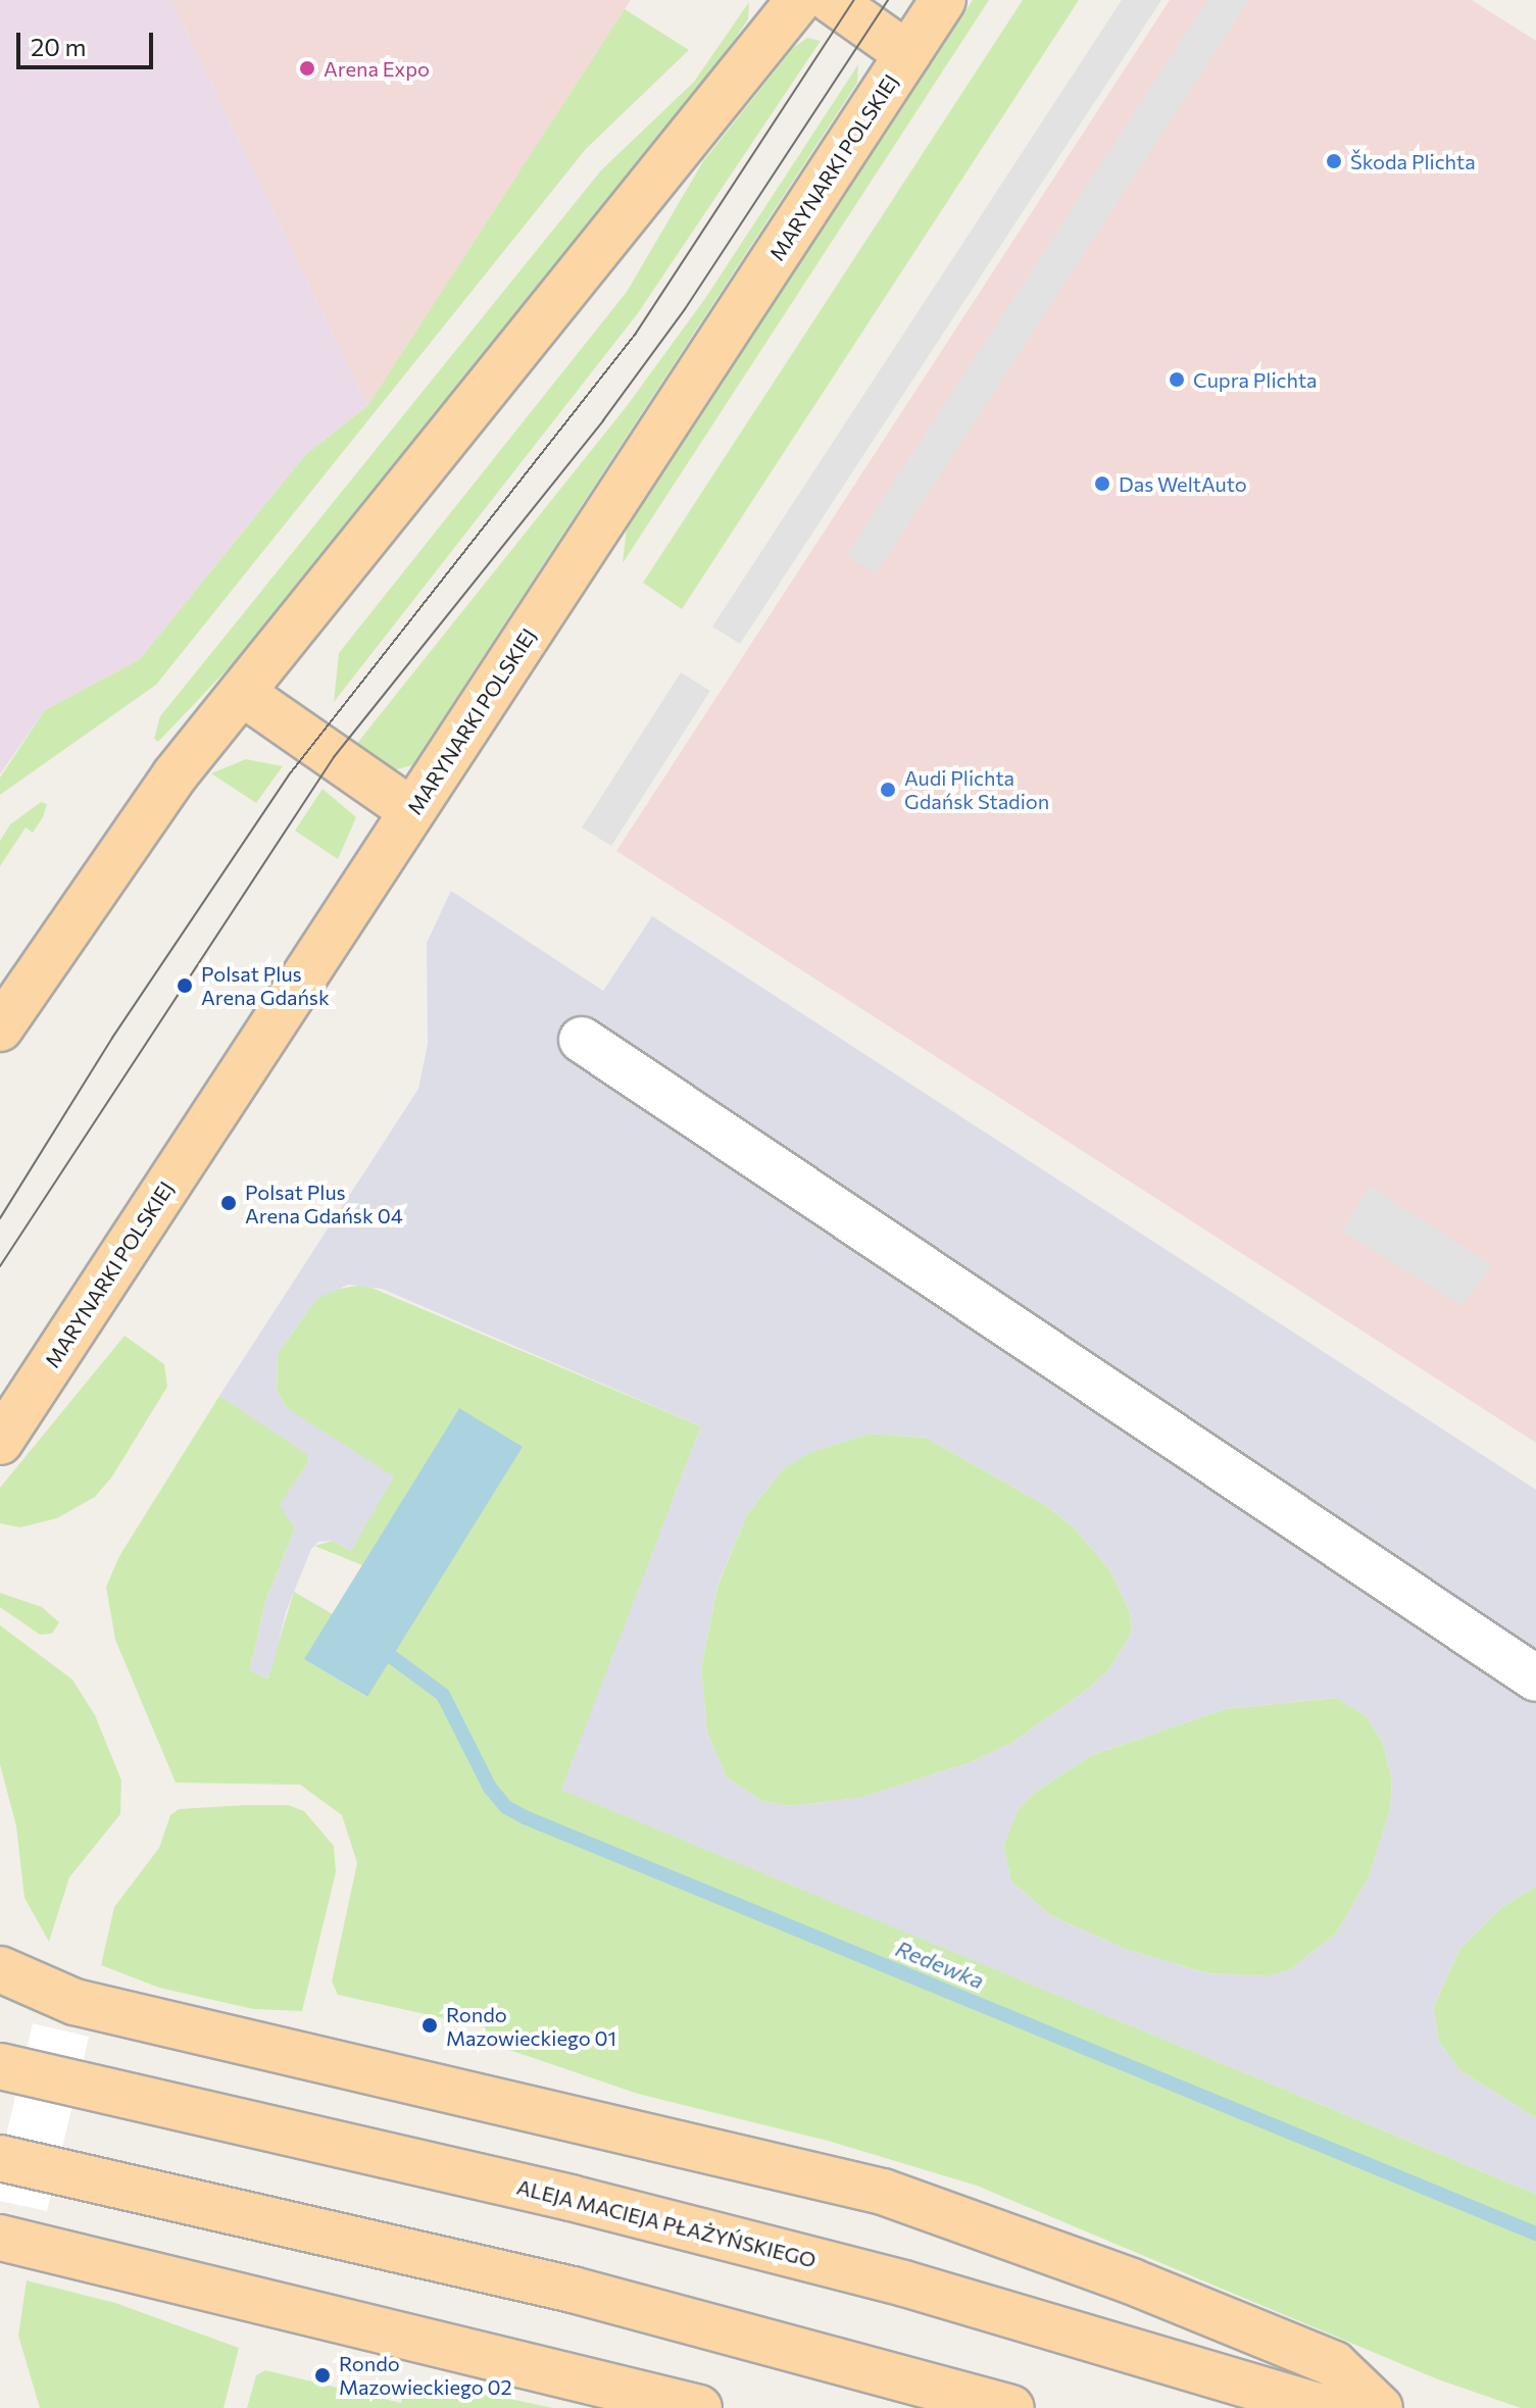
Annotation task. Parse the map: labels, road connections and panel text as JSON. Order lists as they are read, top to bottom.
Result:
{
  "streets": {
    "main road": ["MARYNARKI POLSKIEJ", "ALEJA MACIEJA PŁAŻYŃSKIEGO"]
  },
  "water": ["Redewka"],
  "places": [
    "Arena Expo",
    "Škoda Plichta",
    "Cupra Plichta",
    "Das WeltAuto",
    "Audi Plichta Gdańsk Stadion",
    "Polsat Plus Arena Gdańsk",
    "Polsat Plus Arena Gdańsk 04",
    "Rondo Mazowieckiego 01",
    "Rondo Mazowieckiego 02"
  ],
  "scale_bar": "20 m"
}
